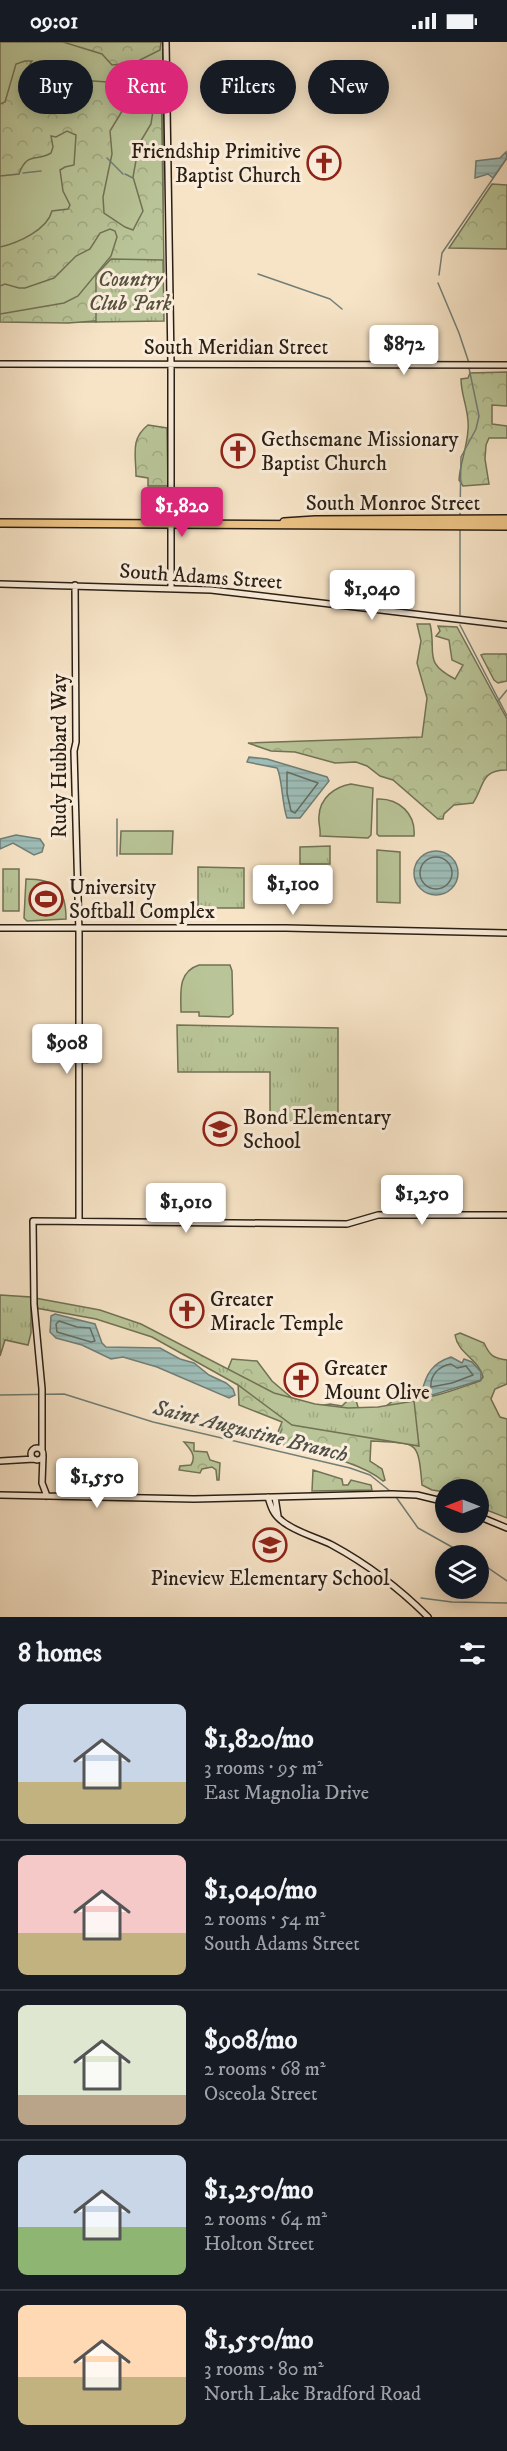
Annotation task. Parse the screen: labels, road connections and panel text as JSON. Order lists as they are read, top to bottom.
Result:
{
  "streets": {
    "main road": ["South Monroe Street"],
    "street": ["South Meridian Street", "South Adams Street", "Rudy Hubbard Way"]
  },
  "crossings": [
    ["South Adams Street", "Rudy Hubbard Way"]
  ],
  "water": ["Saint Augustine Branch"],
  "parks": ["Country Club Park"],
  "places": {
    "church": [
      "Friendship Primitive Baptist Church",
      "Gethsemane Missionary Baptist Church",
      "Greater Miracle Temple",
      "Greater Mount Olive"
    ],
    "sports": ["University Softball Complex"],
    "school or university": ["Bond Elementary School", "Pineview Elementary School"]
  },
  "north": "left",
  "page": {
    "status": "09:01",
    "chip": [
      "Buy",
      "Rent",
      "Filters",
      "New"
    ],
    "price": [
      "$872",
      "$1,820",
      "$1,040",
      "$1,100",
      "$908",
      "$1,250",
      "$1,010",
      "$1,550"
    ],
    "heading": "8 homes",
    "list": [
      {
        "name": "$1,820/mo",
        "note": "3 rooms · 95 m² · East Magnolia Drive"
      },
      {
        "name": "$1,040/mo",
        "note": "2 rooms · 54 m² · South Adams Street"
      },
      {
        "name": "$908/mo",
        "note": "2 rooms · 68 m² · Osceola Street"
      },
      {
        "name": "$1,250/mo",
        "note": "2 rooms · 64 m² · Holton Street"
      },
      {
        "name": "$1,550/mo",
        "note": "3 rooms · 80 m² · North Lake Bradford Road"
      }
    ]
  }
}
